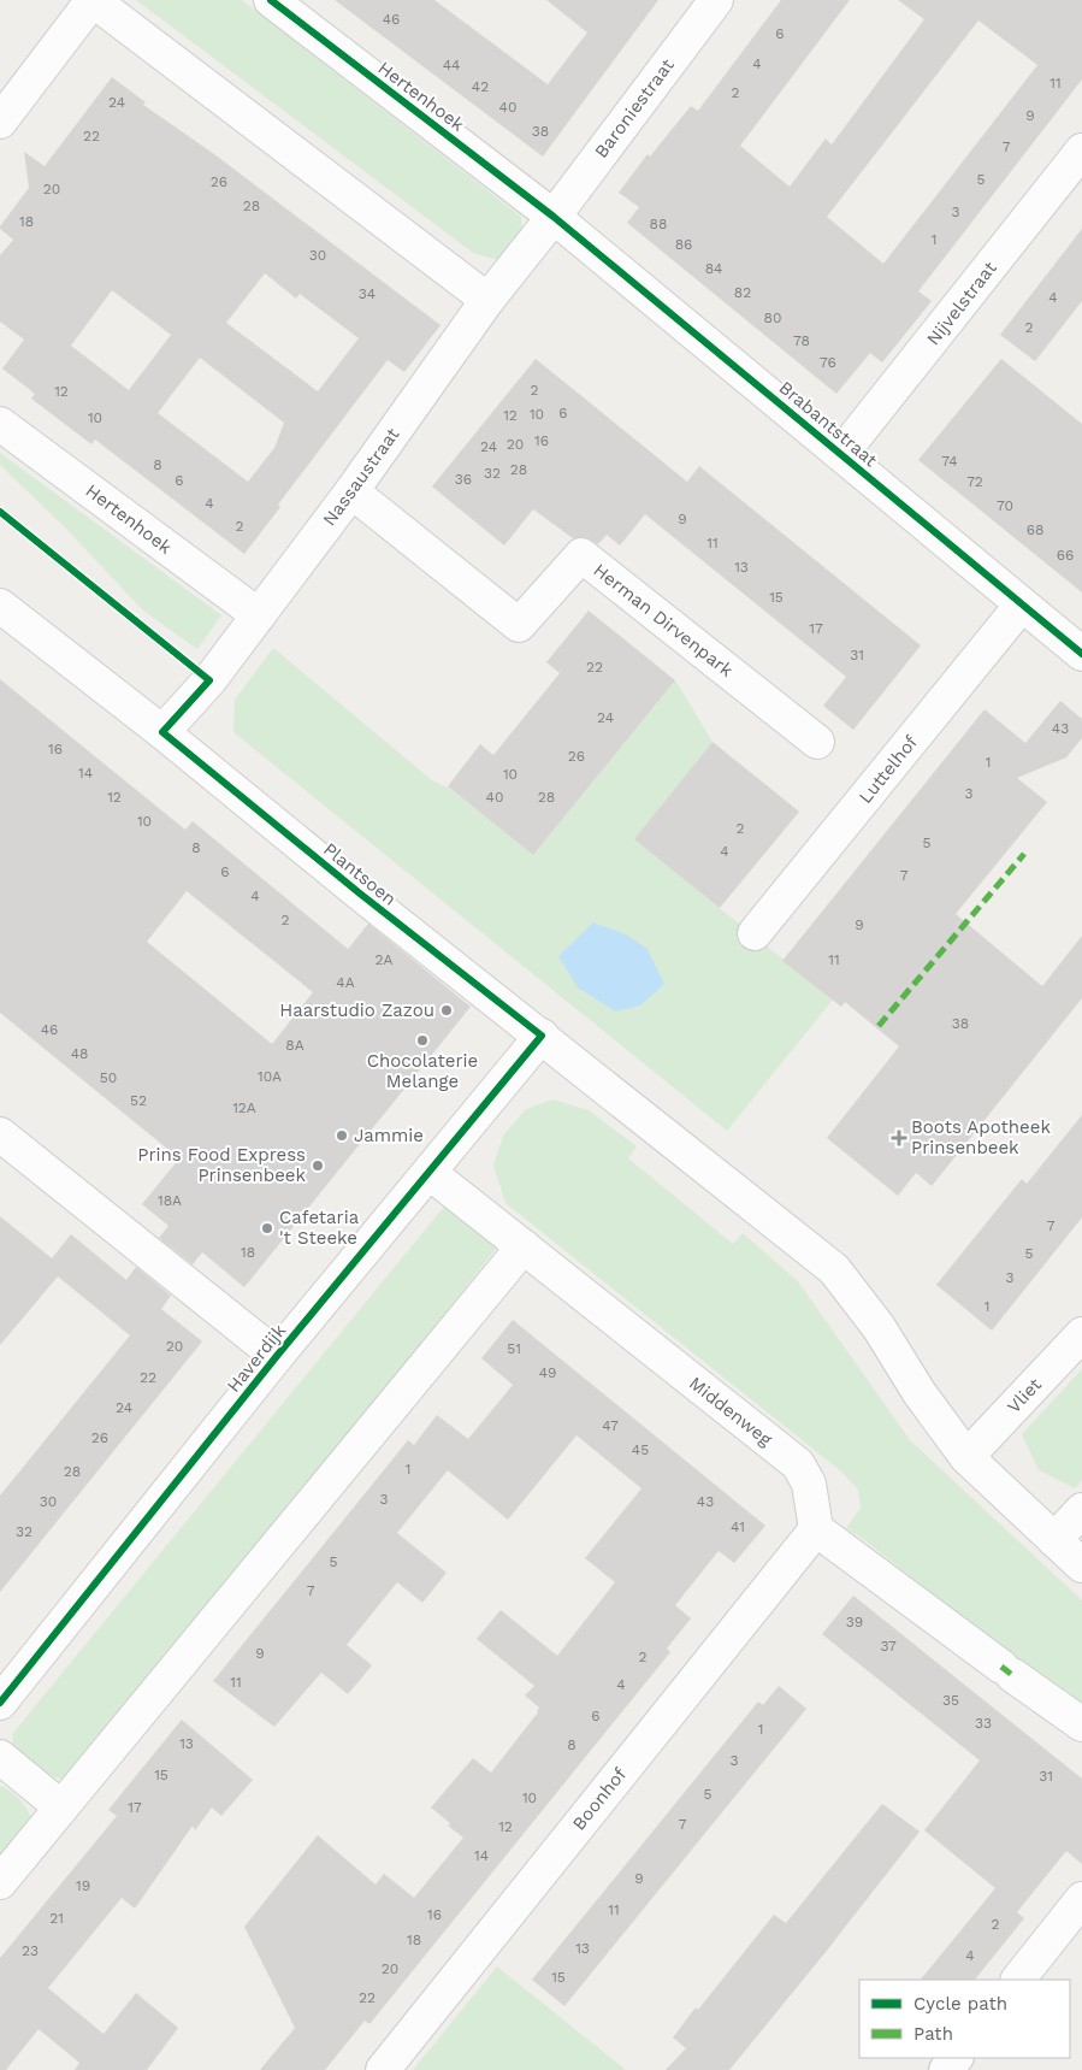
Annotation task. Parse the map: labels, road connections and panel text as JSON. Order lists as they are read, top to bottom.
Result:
{
  "streets": {
    "street": [
      "Hertenhoek",
      "Baroniestraat",
      "Nijvelstraat",
      "Brabantstraat",
      "Nassaustraat",
      "Herman Dirvenpark",
      "Luttelhof",
      "Plantsoen",
      "Haverdijk",
      "Vliet",
      "Middenweg",
      "Boonhof"
    ]
  },
  "crossings": [
    ["Hertenhoek", "Baroniestraat"],
    ["Hertenhoek", "Brabantstraat"],
    ["Hertenhoek", "Nassaustraat"],
    ["Baroniestraat", "Brabantstraat"],
    ["Baroniestraat", "Nassaustraat"],
    ["Nijvelstraat", "Brabantstraat"],
    ["Brabantstraat", "Nassaustraat"],
    ["Brabantstraat", "Luttelhof"],
    ["Nassaustraat", "Herman Dirvenpark"],
    ["Nassaustraat", "Plantsoen"],
    ["Plantsoen", "Haverdijk"],
    ["Haverdijk", "Middenweg"],
    ["Middenweg", "Boonhof"]
  ],
  "places": {
    "other": [
      "Haarstudio Zazou",
      "Chocolaterie Melange",
      "Jammie",
      "Prins Food Express Prinsenbeek",
      "Cafetaria 't Steeke"
    ],
    "health": ["Boots Apotheek Prinsenbeek"]
  },
  "house_numbers": [
    "46",
    "6",
    "4",
    "44",
    "11",
    "42",
    "2",
    "24",
    "40",
    "9",
    "38",
    "22",
    "7",
    "5",
    "26",
    "20",
    "28",
    "3",
    "18",
    "88",
    "1",
    "86",
    "30",
    "84",
    "82",
    "34",
    "4",
    "80",
    "2",
    "78",
    "76",
    "2",
    "12",
    "6",
    "10",
    "12",
    "10",
    "16",
    "20",
    "24",
    "74",
    "8",
    "28",
    "32",
    "36",
    "6",
    "72",
    "4",
    "70",
    "9",
    "2",
    "68",
    "11",
    "66",
    "13",
    "15",
    "17",
    "31",
    "22",
    "24",
    "43",
    "16",
    "26",
    "1",
    "14",
    "10",
    "3",
    "12",
    "40",
    "28",
    "10",
    "2",
    "5",
    "8",
    "4",
    "6",
    "7",
    "4",
    "2",
    "9",
    "2A",
    "11",
    "4A",
    "38",
    "46",
    "8A",
    "48",
    "10A",
    "50",
    "52",
    "12A",
    "18A",
    "7",
    "18",
    "5",
    "3",
    "1",
    "20",
    "51",
    "49",
    "22",
    "24",
    "47",
    "26",
    "45",
    "1",
    "28",
    "3",
    "30",
    "43",
    "41",
    "32",
    "5",
    "7",
    "39",
    "37",
    "9",
    "2",
    "11",
    "4",
    "35",
    "6",
    "33",
    "1",
    "13",
    "8",
    "3",
    "15",
    "31",
    "5",
    "10",
    "17",
    "7",
    "12",
    "14",
    "9",
    "19",
    "11",
    "16",
    "21",
    "2",
    "18",
    "13",
    "23",
    "4",
    "20",
    "15",
    "22"
  ],
  "legend": ["Cycle path", "Path"]
}
